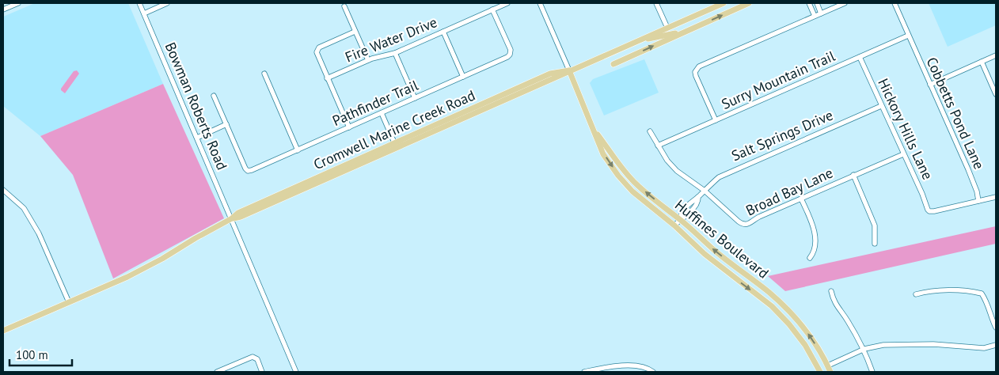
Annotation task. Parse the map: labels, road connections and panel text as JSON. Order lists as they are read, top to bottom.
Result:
{
  "streets": {
    "main road": ["Cromwell Marine Creek Road", "Huffines Boulevard"],
    "street": [
      "Fire Water Drive",
      "Surry Mountain Trail",
      "Pathfinder Trail",
      "Bowman Roberts Road",
      "Cobbetts Pond Lane",
      "Hickory Hills Lane",
      "Salt Springs Drive",
      "Broad Bay Lane"
    ]
  },
  "crossings": [
    ["Fire Water Drive", "Pathfinder Trail"],
    ["Surry Mountain Trail", "Cobbetts Pond Lane"],
    ["Surry Mountain Trail", "Hickory Hills Lane"],
    ["Surry Mountain Trail", "Broad Bay Lane"],
    ["Bowman Roberts Road", "Cromwell Marine Creek Road"],
    ["Cobbetts Pond Lane", "Hickory Hills Lane"],
    ["Hickory Hills Lane", "Salt Springs Drive"],
    ["Hickory Hills Lane", "Broad Bay Lane"],
    ["Cromwell Marine Creek Road", "Huffines Boulevard"],
    ["Salt Springs Drive", "Broad Bay Lane"],
    ["Salt Springs Drive", "Huffines Boulevard"]
  ],
  "scale_bar": "100 m"
}
